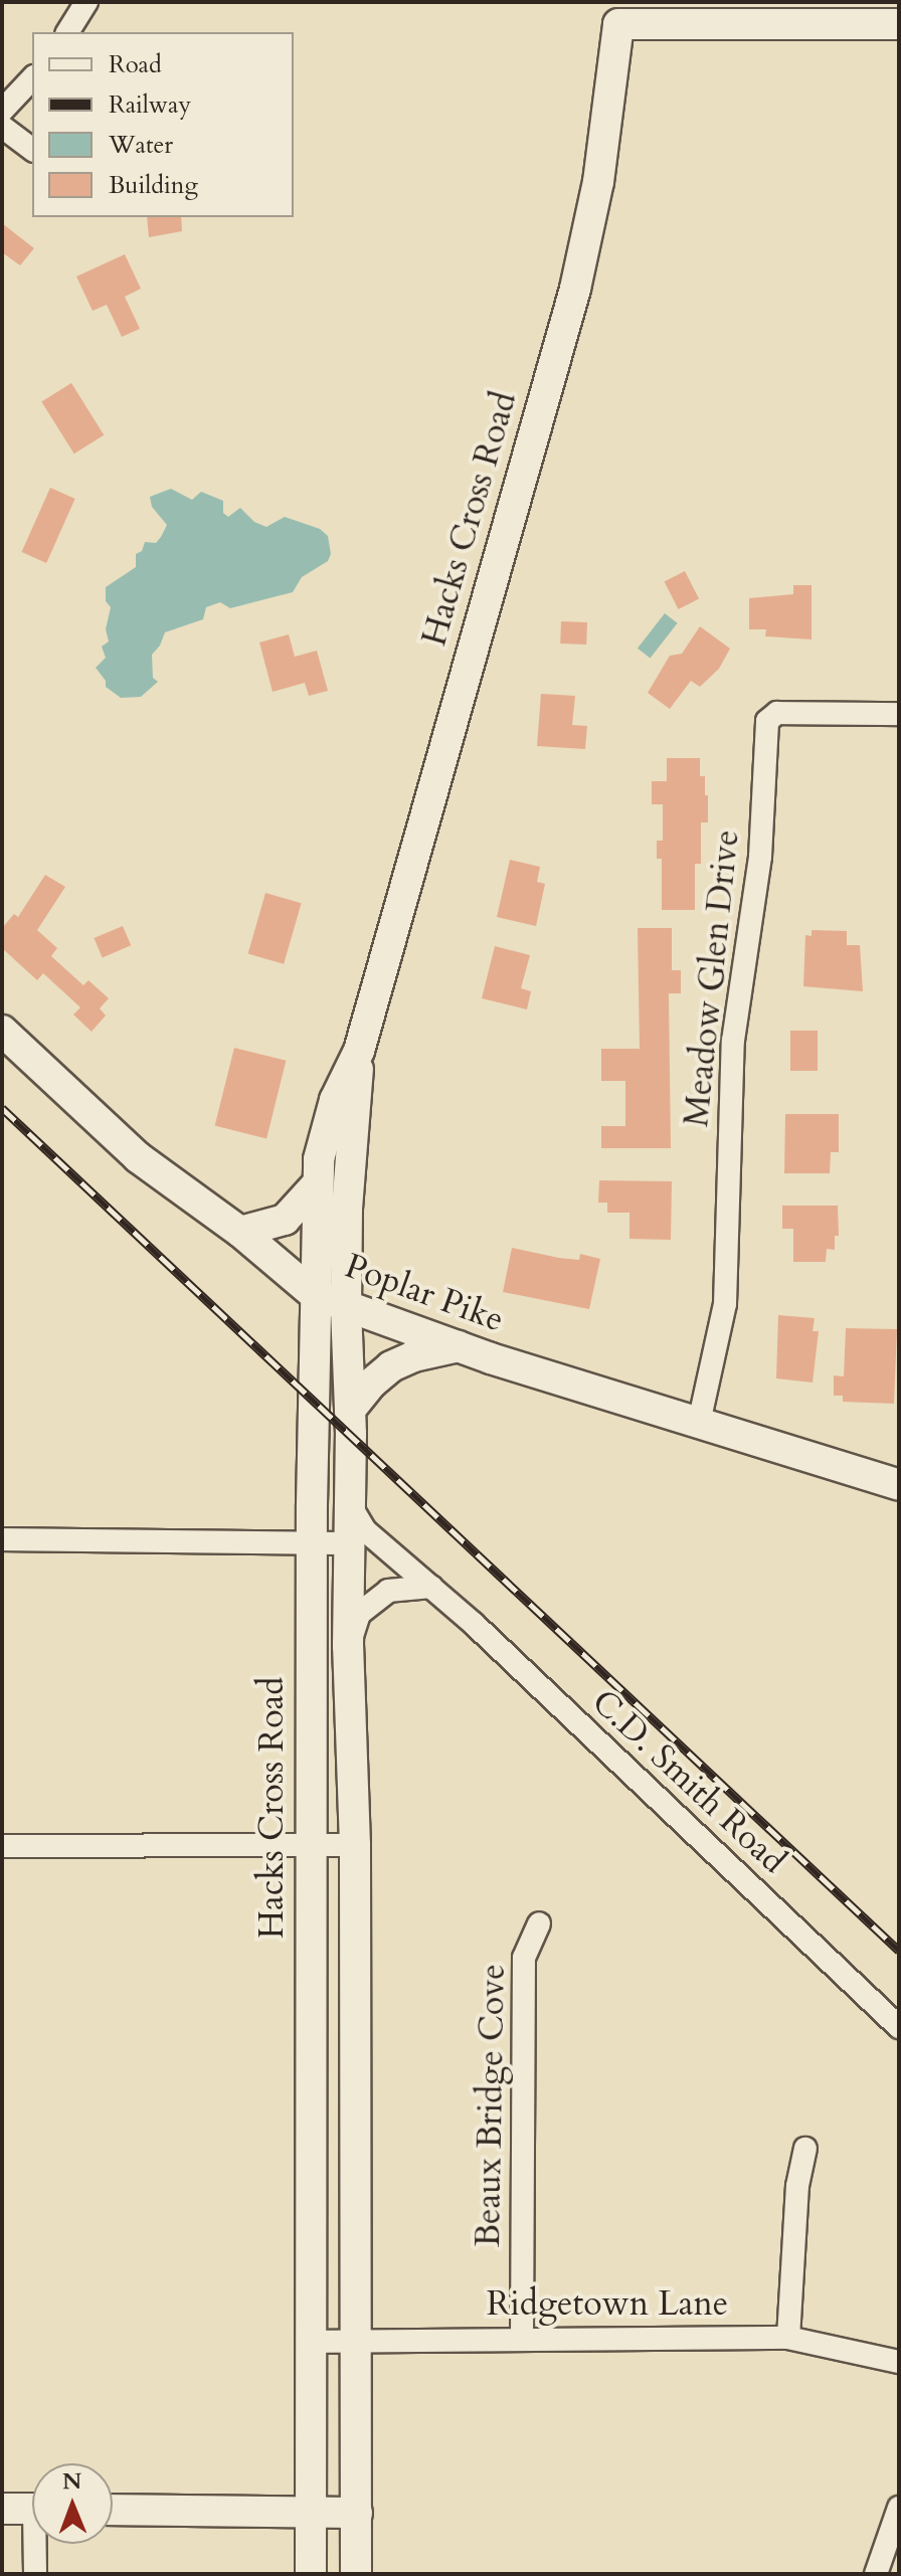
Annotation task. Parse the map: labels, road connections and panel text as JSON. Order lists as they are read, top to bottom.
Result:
{
  "streets": {
    "main road": ["Hacks Cross Road", "Poplar Pike"],
    "street": [
      "Meadow Glen Drive",
      "C.D. Smith Road",
      "Beaux Bridge Cove",
      "Ridgetown Lane"
    ]
  },
  "crossings": [
    ["Hacks Cross Road", "Poplar Pike"],
    ["Hacks Cross Road", "C.D. Smith Road"],
    ["Hacks Cross Road", "Ridgetown Lane"],
    ["Meadow Glen Drive", "Poplar Pike"],
    ["Beaux Bridge Cove", "Ridgetown Lane"]
  ],
  "legend": [
    "Road",
    "Railway",
    "Water",
    "Building"
  ],
  "north": "top"
}
